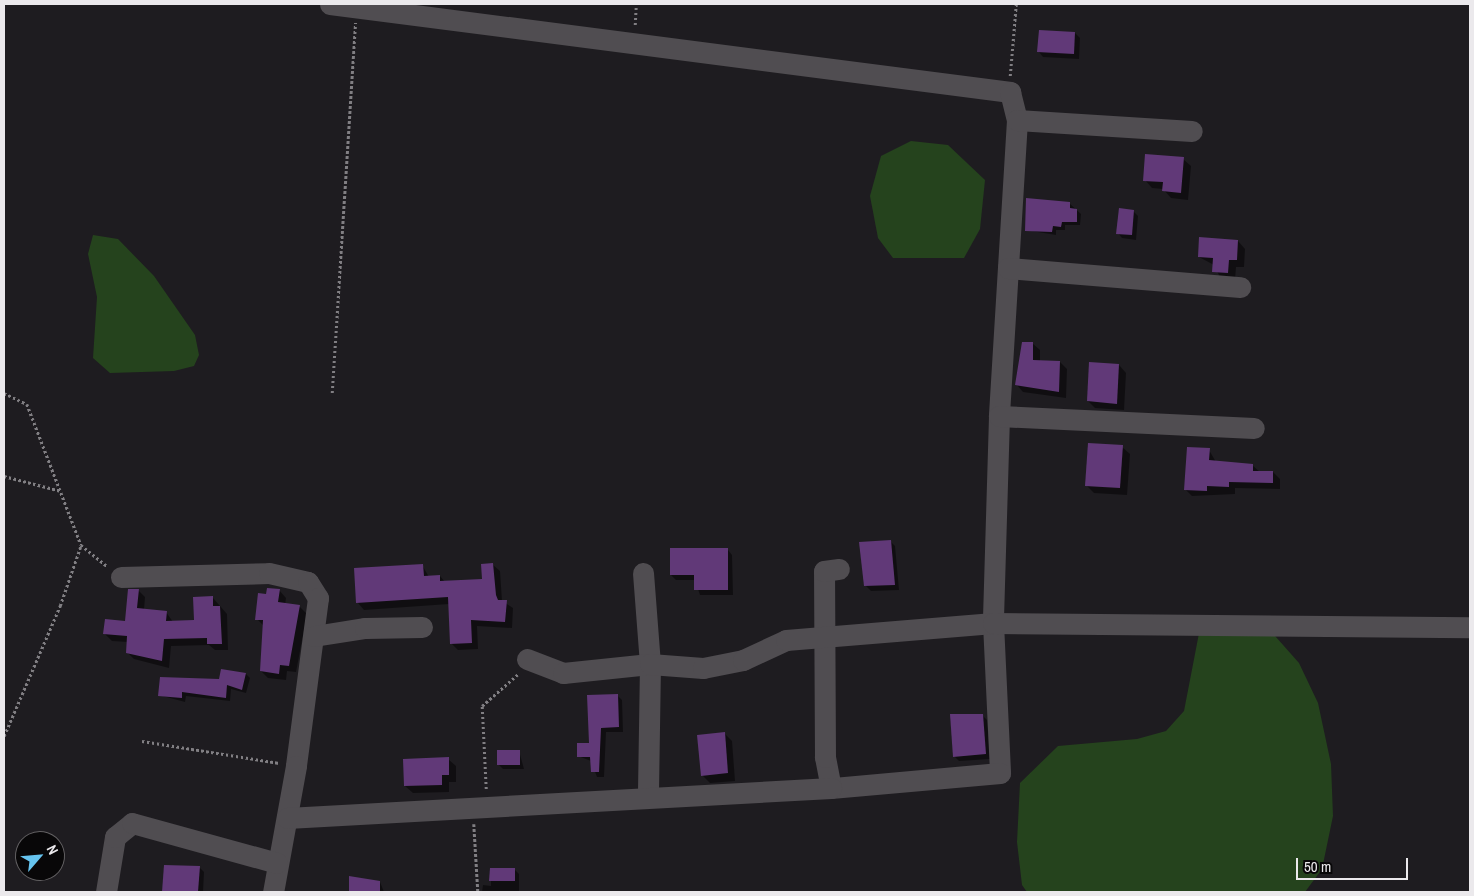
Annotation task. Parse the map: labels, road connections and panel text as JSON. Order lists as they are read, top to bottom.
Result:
{
  "scale_bar": "50 m",
  "north": "top right"
}
